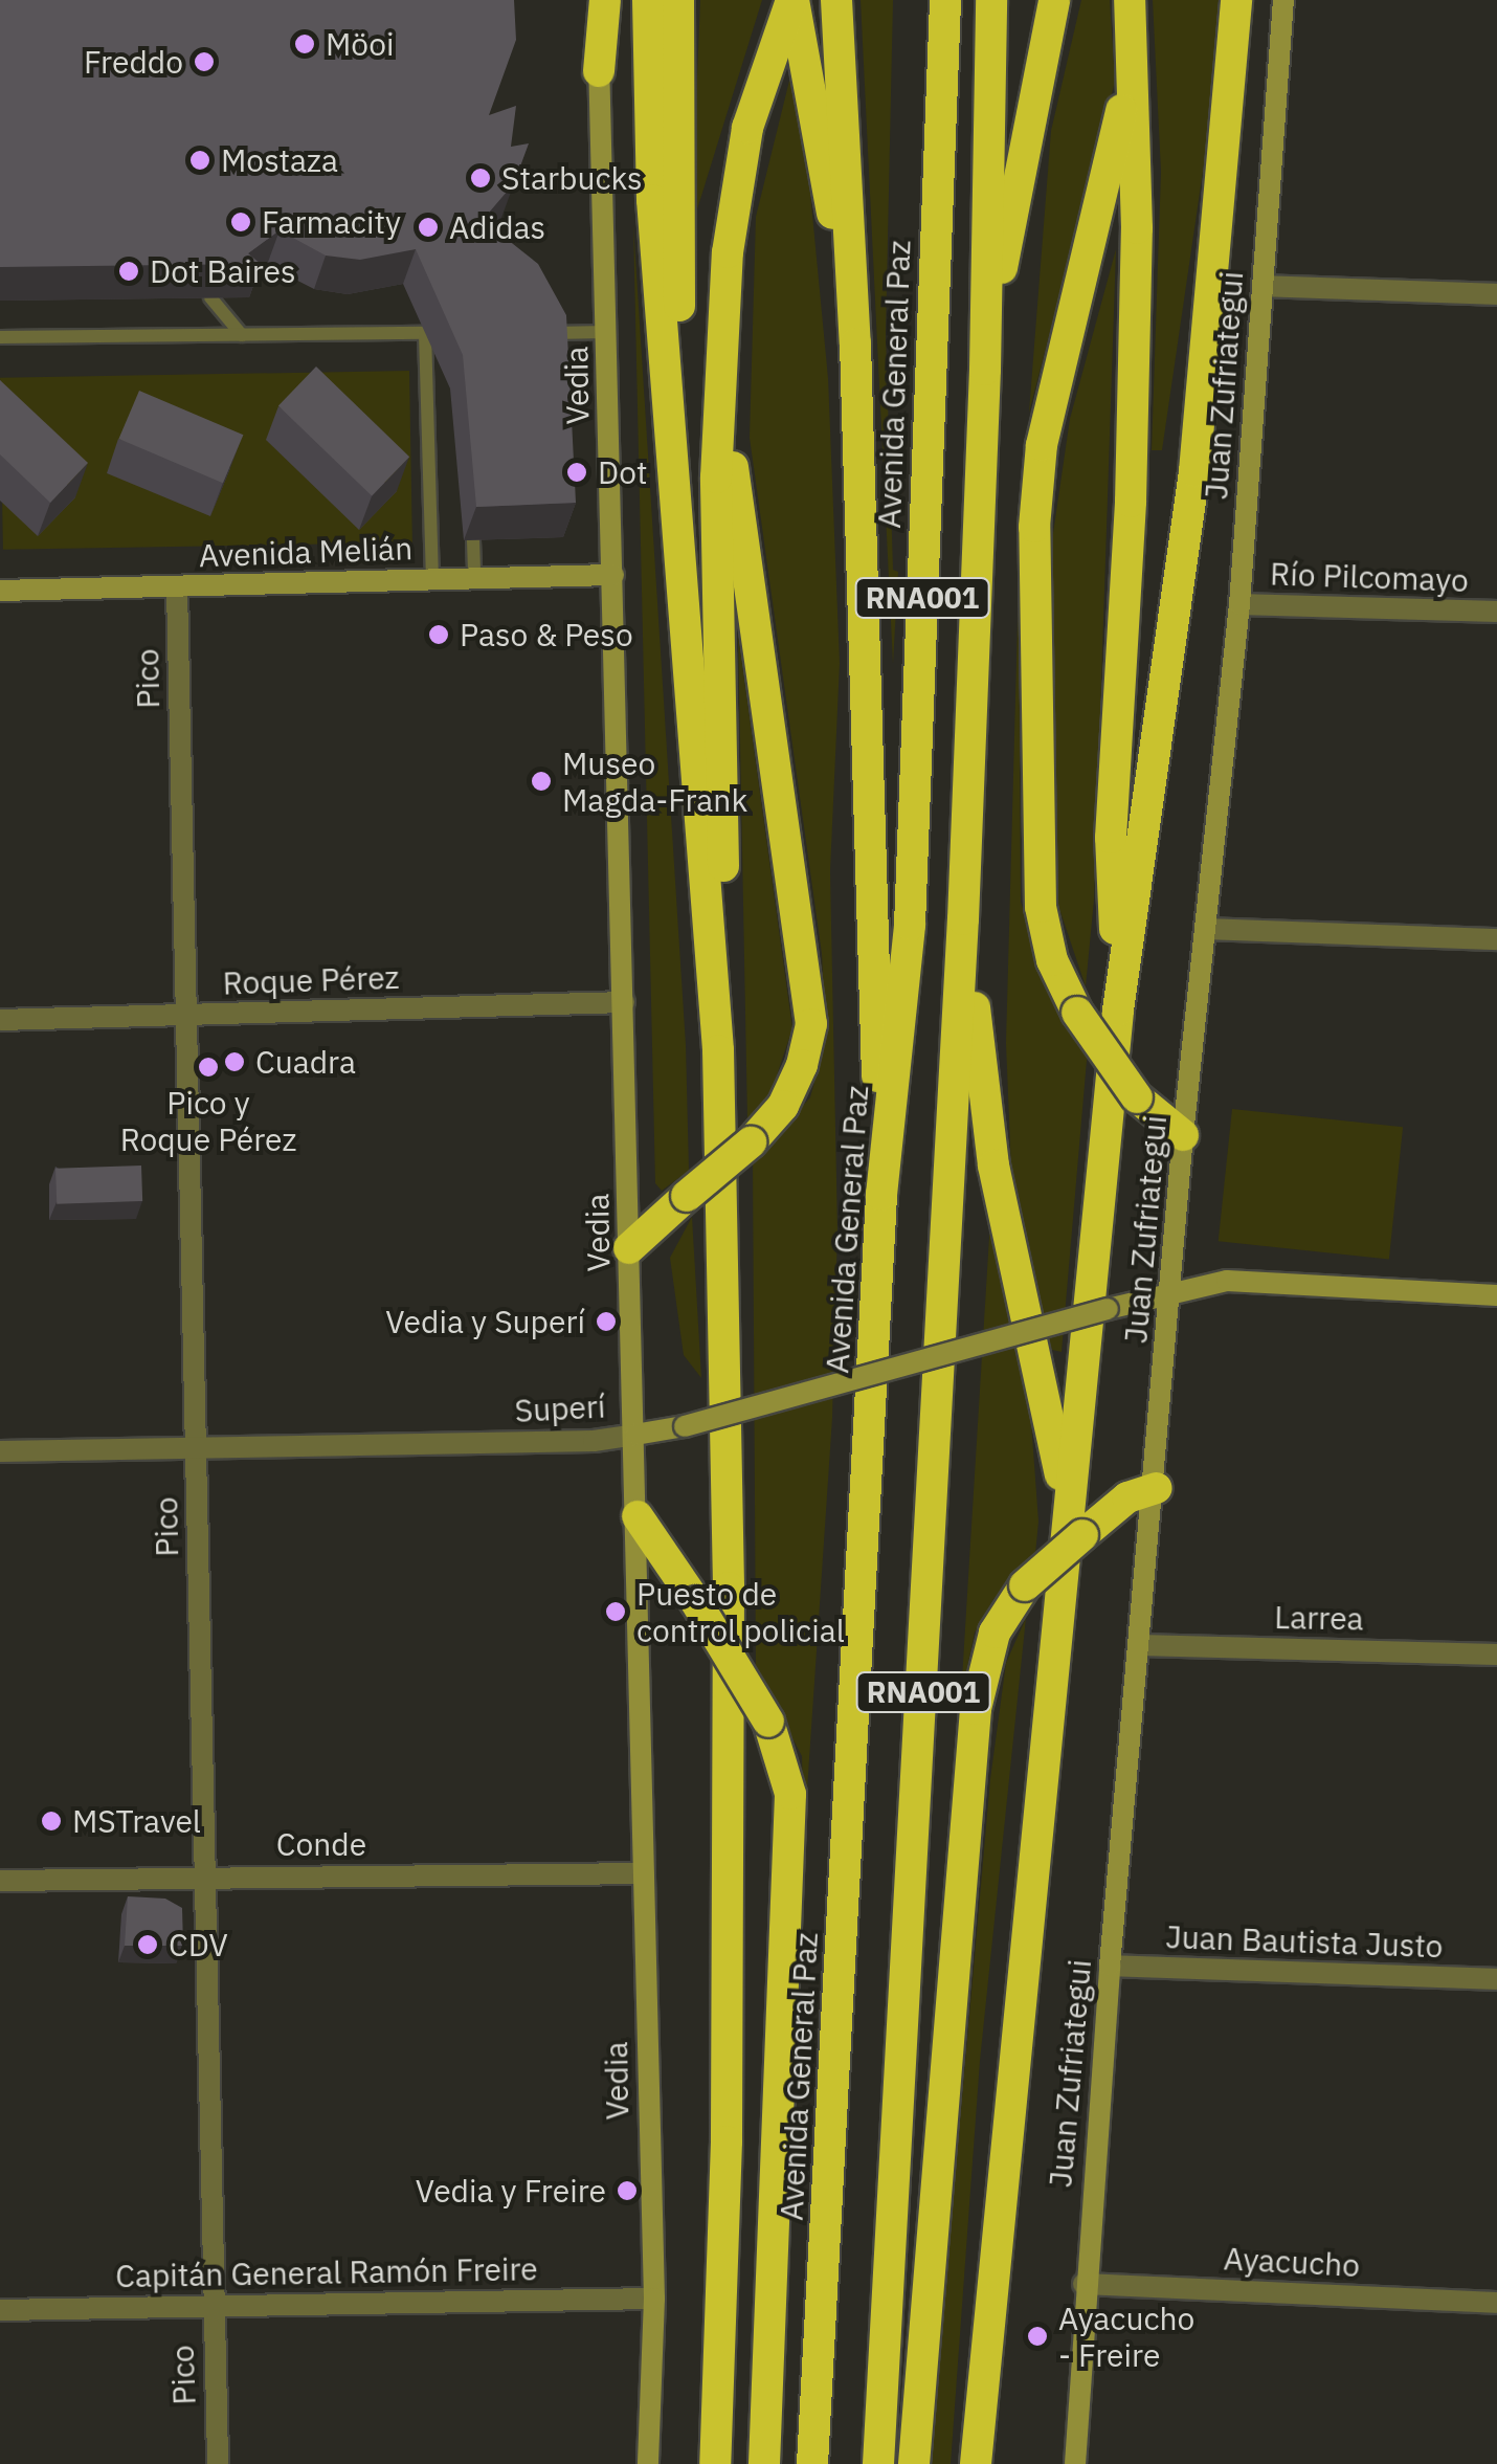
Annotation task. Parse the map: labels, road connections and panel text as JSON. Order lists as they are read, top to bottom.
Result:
{
  "streets": {
    "highway": ["Avenida General Paz", "RNA001"],
    "street": [
      "Vedia",
      "Juan Zufriategui",
      "Avenida Melián",
      "Río Pilcomayo",
      "Pico",
      "Roque Pérez",
      "Superí",
      "Larrea",
      "Conde",
      "Juan Bautista Justo",
      "Ayacucho",
      "Capitán General Ramón Freire"
    ]
  },
  "crossings": [
    ["Vedia", "Avenida Melián"],
    ["Vedia", "Roque Pérez"],
    ["Vedia", "Superí"],
    ["Vedia", "Conde"],
    ["Vedia", "Capitán General Ramón Freire"],
    ["Juan Zufriategui", "Río Pilcomayo"],
    ["Juan Zufriategui", "Superí"],
    ["Juan Zufriategui", "Larrea"],
    ["Juan Zufriategui", "Juan Bautista Justo"],
    ["Juan Zufriategui", "Ayacucho"],
    ["Avenida Melián", "Pico"],
    ["Pico", "Roque Pérez"],
    ["Pico", "Superí"],
    ["Pico", "Conde"],
    ["Pico", "Capitán General Ramón Freire"]
  ],
  "places": [
    "Möoi",
    "Freddo",
    "Mostaza",
    "Starbucks",
    "Farmacity",
    "Adidas",
    "Dot Baires",
    "Dot",
    "Paso & Peso",
    "Museo Magda-Frank",
    "Cuadra",
    "Pico y Roque Pérez",
    "Vedia y Superí",
    "Puesto de control policial",
    "MSTravel",
    "CDV",
    "Vedia y Freire",
    "Ayacucho - Freire"
  ]
}
